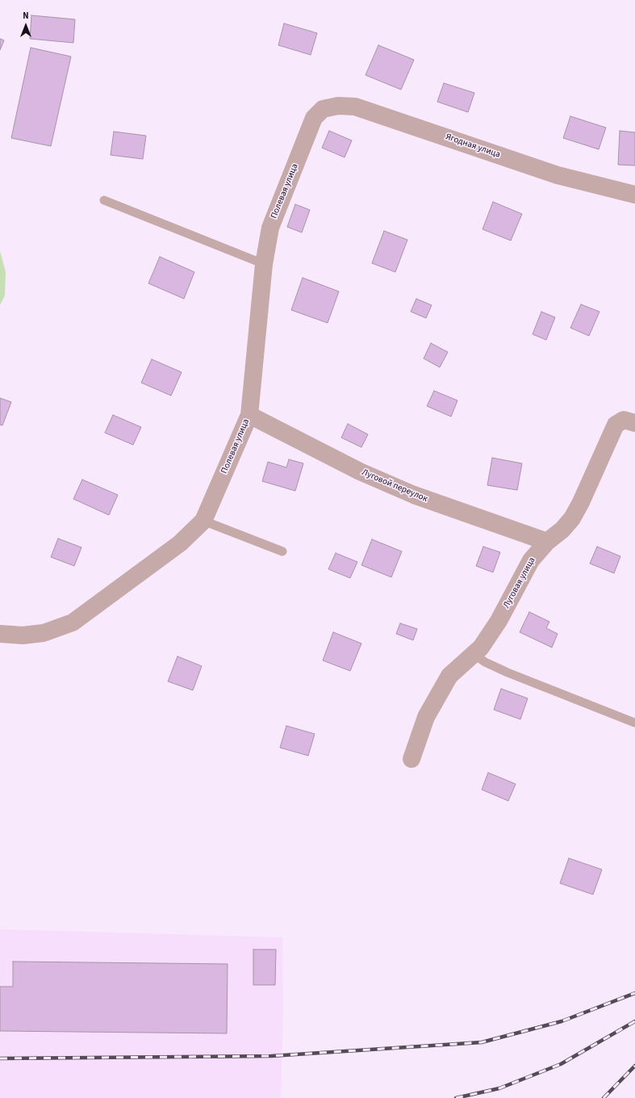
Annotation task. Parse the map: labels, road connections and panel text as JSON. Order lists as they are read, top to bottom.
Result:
{
  "streets": {
    "street": [
      "Ягодная улица",
      "Полевая улица",
      "Луговой переулок",
      "Луговая улица"
    ]
  },
  "crossings": [
    ["Ягодная улица", "Полевая улица"],
    ["Полевая улица", "Луговой переулок"],
    ["Луговой переулок", "Луговая улица"]
  ],
  "north": "top"
}
